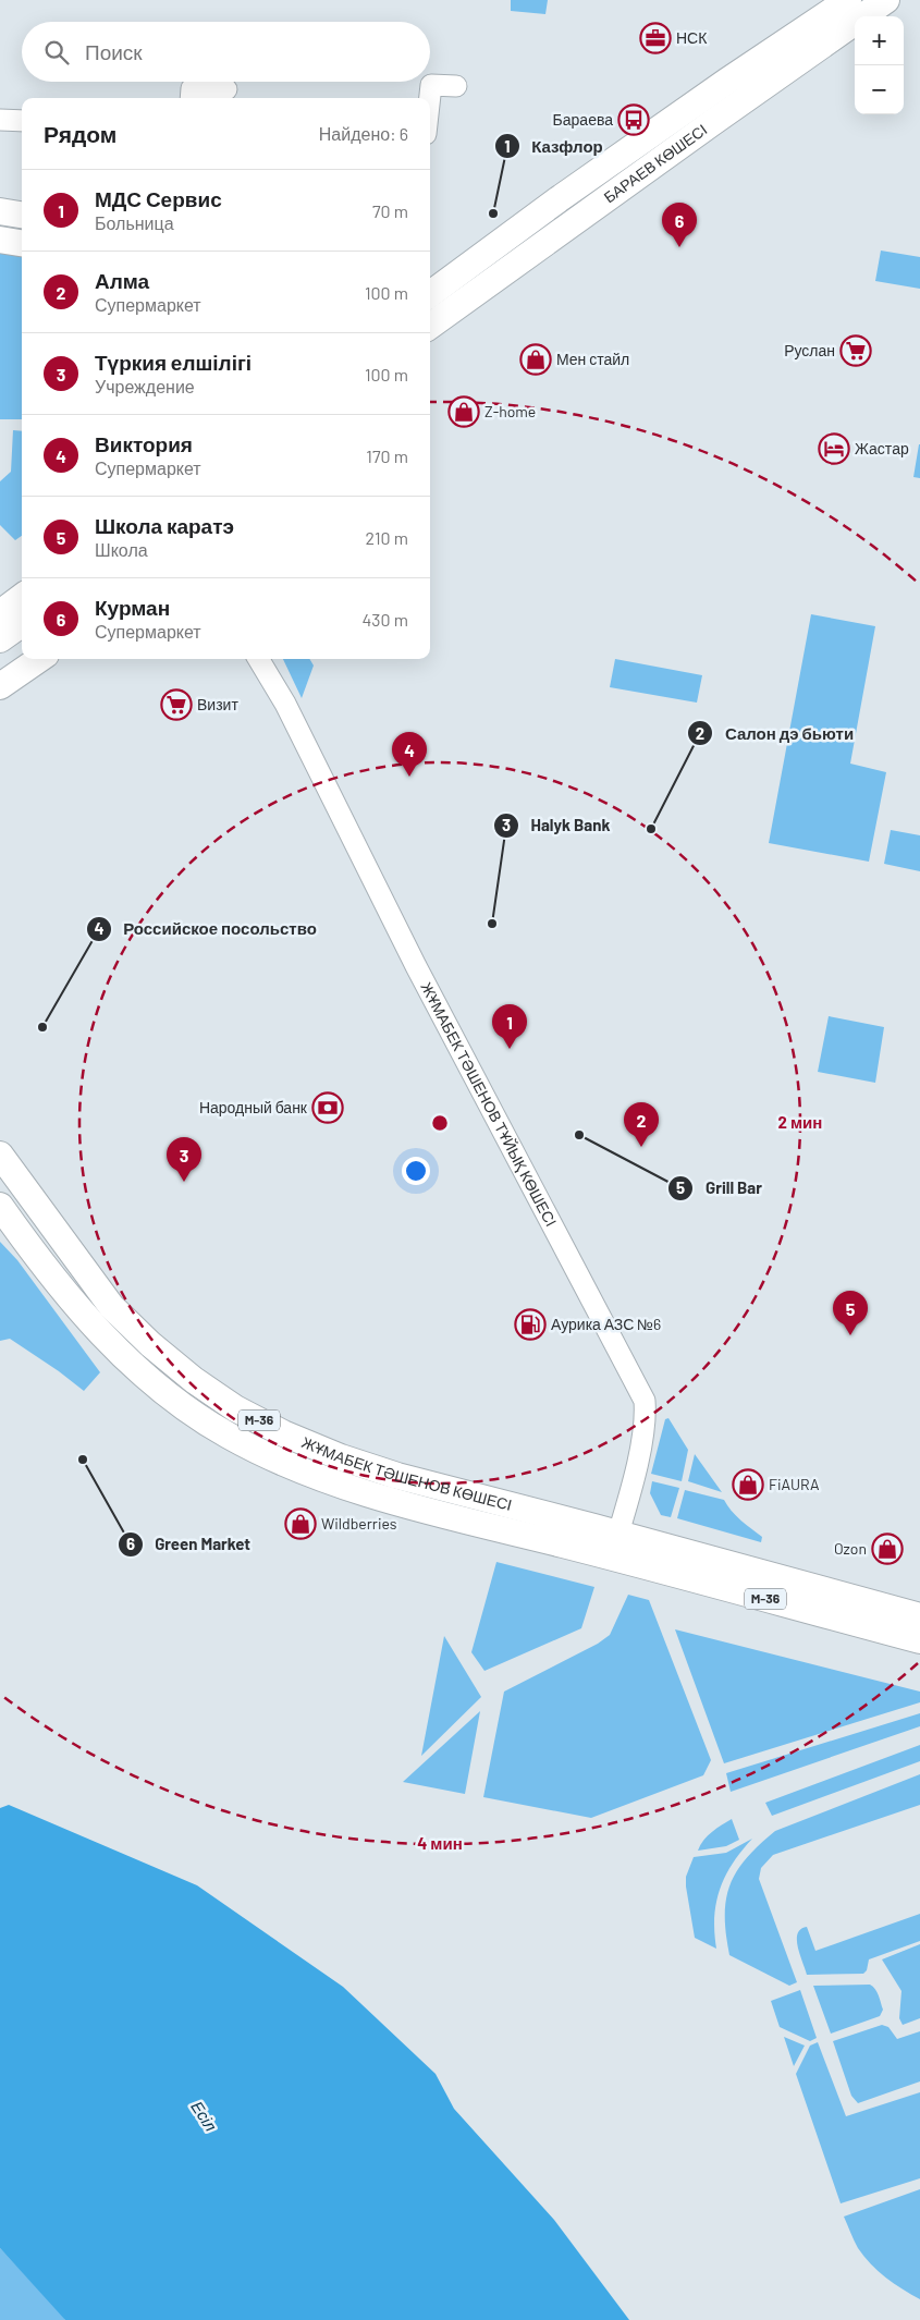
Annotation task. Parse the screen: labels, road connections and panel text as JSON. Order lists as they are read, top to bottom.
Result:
{
  "streets": {
    "main road": ["БАРАЕВ КӨШЕСІ", "M-36", "ЖҰМАБЕК ТӘШЕНОВ КӨШЕСІ"],
    "street": ["ЖҰМАБЕК ТӘШЕНОВ ТҰЙЫҚ КӨШЕСІ"]
  },
  "crossings": [
    ["ЖҰМАБЕК ТӘШЕНОВ ТҰЙЫҚ КӨШЕСІ", "ЖҰМАБЕК ТӘШЕНОВ КӨШЕСІ"]
  ],
  "water": ["Есіл"],
  "places": {
    "office": ["НСК"],
    "bus stop": ["Бараева"],
    "other": [
      "Казфлор",
      "Салон дэ бьюти",
      "Halyk Bank",
      "Российское посольство",
      "Grill Bar",
      "Green Market"
    ],
    "supermarket": ["Руслан", "Визит"],
    "shop": [
      "Мен стайл",
      "Z-home",
      "FiAURA",
      "Wildberries",
      "Ozon"
    ],
    "hotel": ["Жастар"],
    "bank": ["Народный банк"],
    "fuel station": ["Аурика АЗС №6"]
  },
  "page": {
    "map_buttons": ["+", "−"],
    "search": "Поиск",
    "heading": ["Рядом", "Найдено: 6"],
    "list": [
      {
        "mark": "1",
        "name": "МДС Сервис",
        "note": "Больница",
        "value": "70 m"
      },
      {
        "mark": "2",
        "name": "Алма",
        "note": "Супермаркет",
        "value": "100 m"
      },
      {
        "mark": "3",
        "name": "Түркия елшілігі",
        "note": "Учреждение",
        "value": "100 m"
      },
      {
        "mark": "4",
        "name": "Виктория",
        "note": "Супермаркет",
        "value": "170 m"
      },
      {
        "mark": "5",
        "name": "Школа каратэ",
        "note": "Школа",
        "value": "210 m"
      },
      {
        "mark": "6",
        "name": "Курман",
        "note": "Супермаркет",
        "value": "430 m"
      }
    ],
    "pins": [
      "6",
      "4",
      "1",
      "2",
      "3",
      "5"
    ]
  },
  "rings": ["2 мин", "4 мин"]
}
